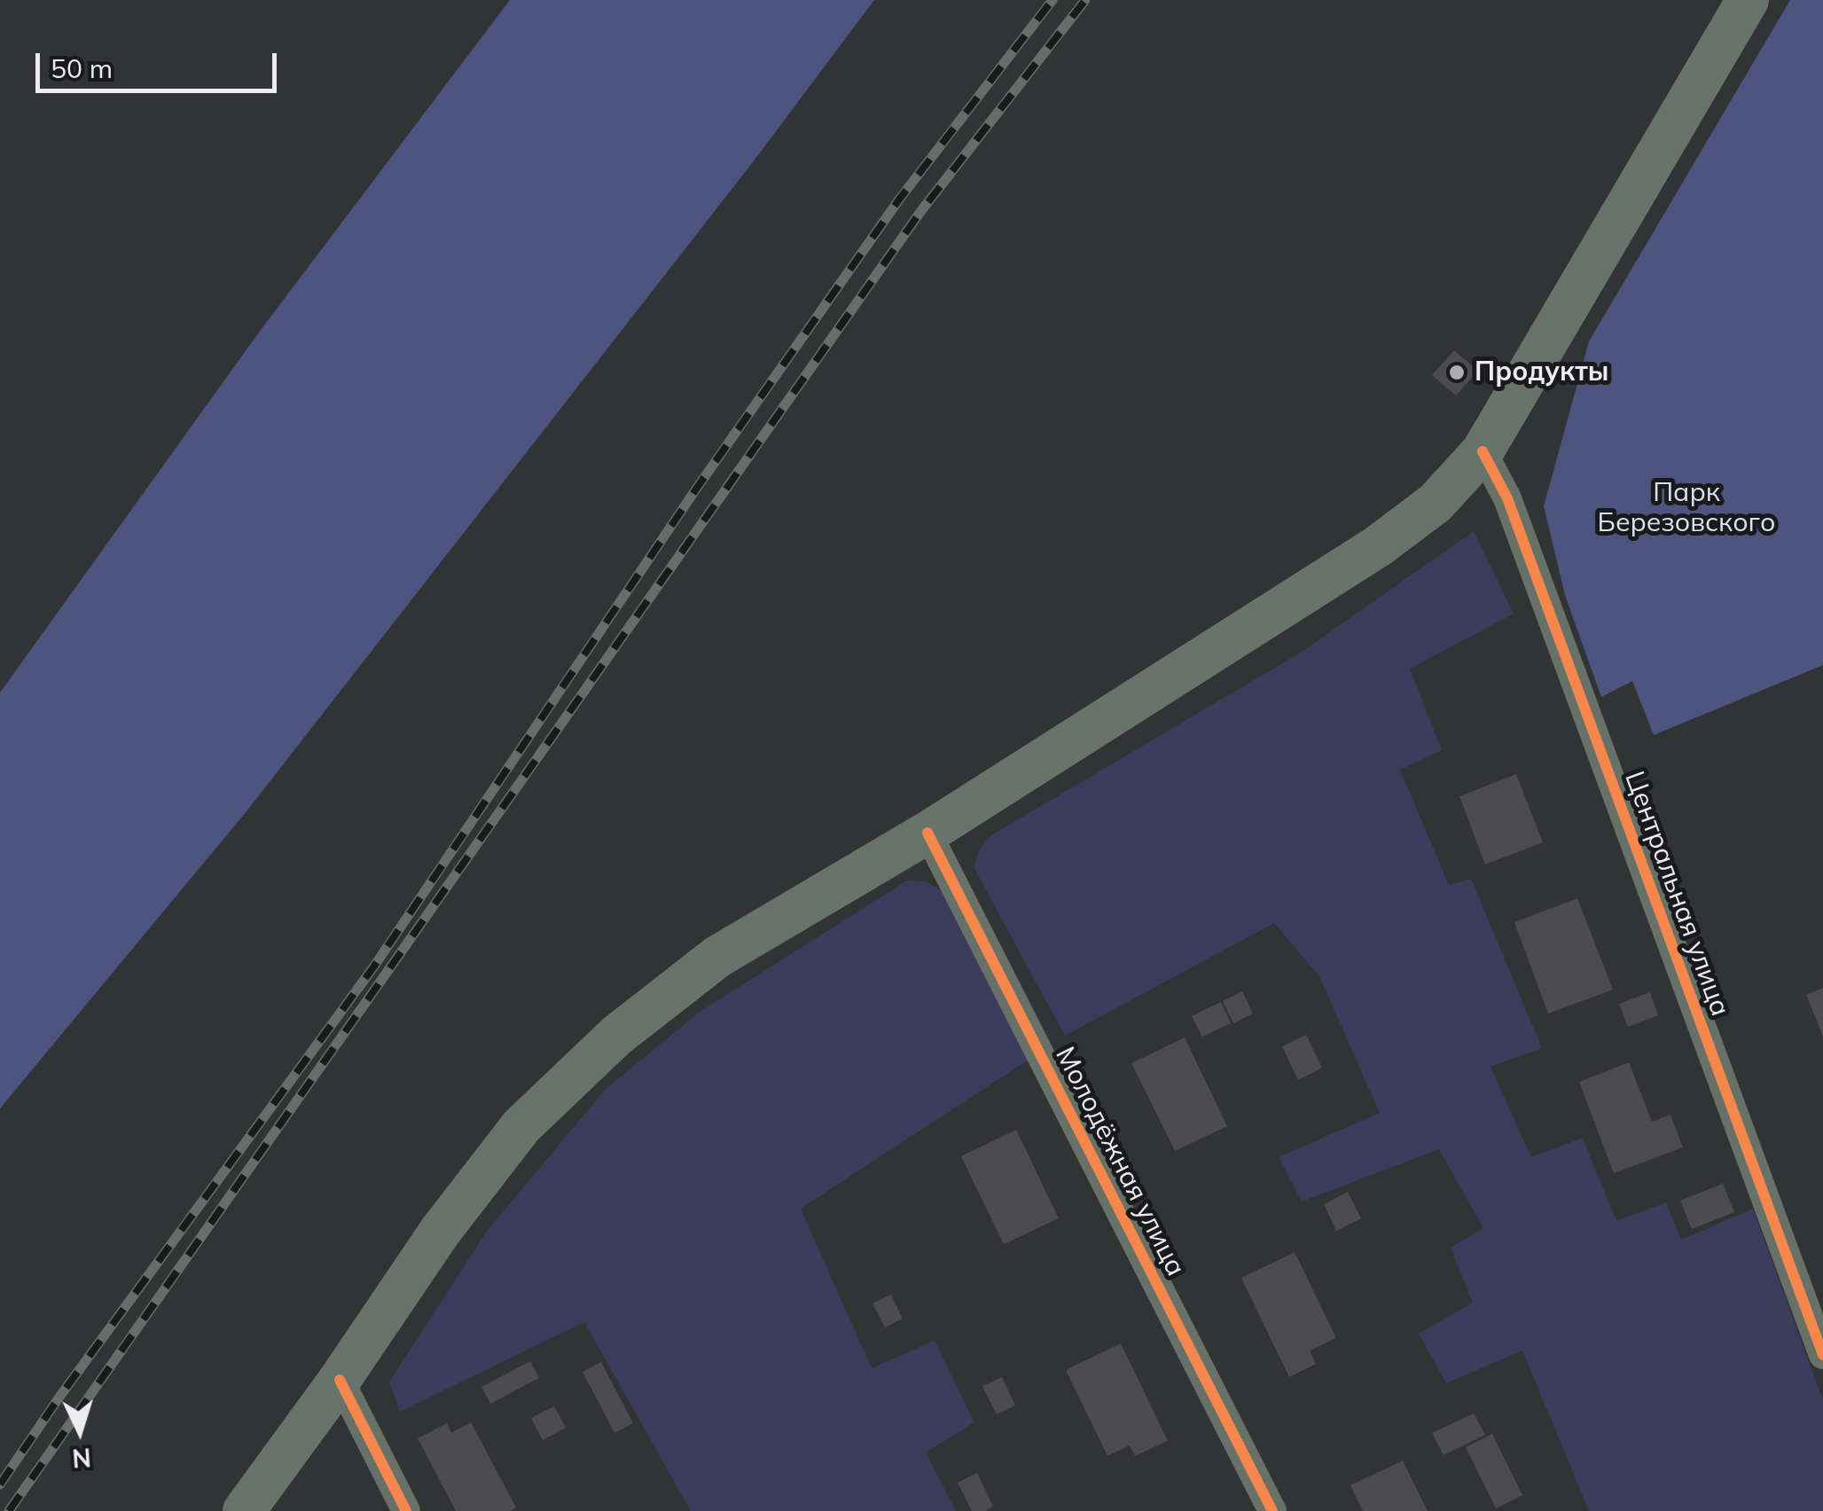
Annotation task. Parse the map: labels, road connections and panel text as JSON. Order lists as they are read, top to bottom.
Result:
{
  "streets": {
    "street": ["Центральная улица", "Молодёжная улица"]
  },
  "parks": ["Парк Березовского"],
  "places": ["Продукты"],
  "scale_bar": "50 m",
  "north": "bottom"
}
